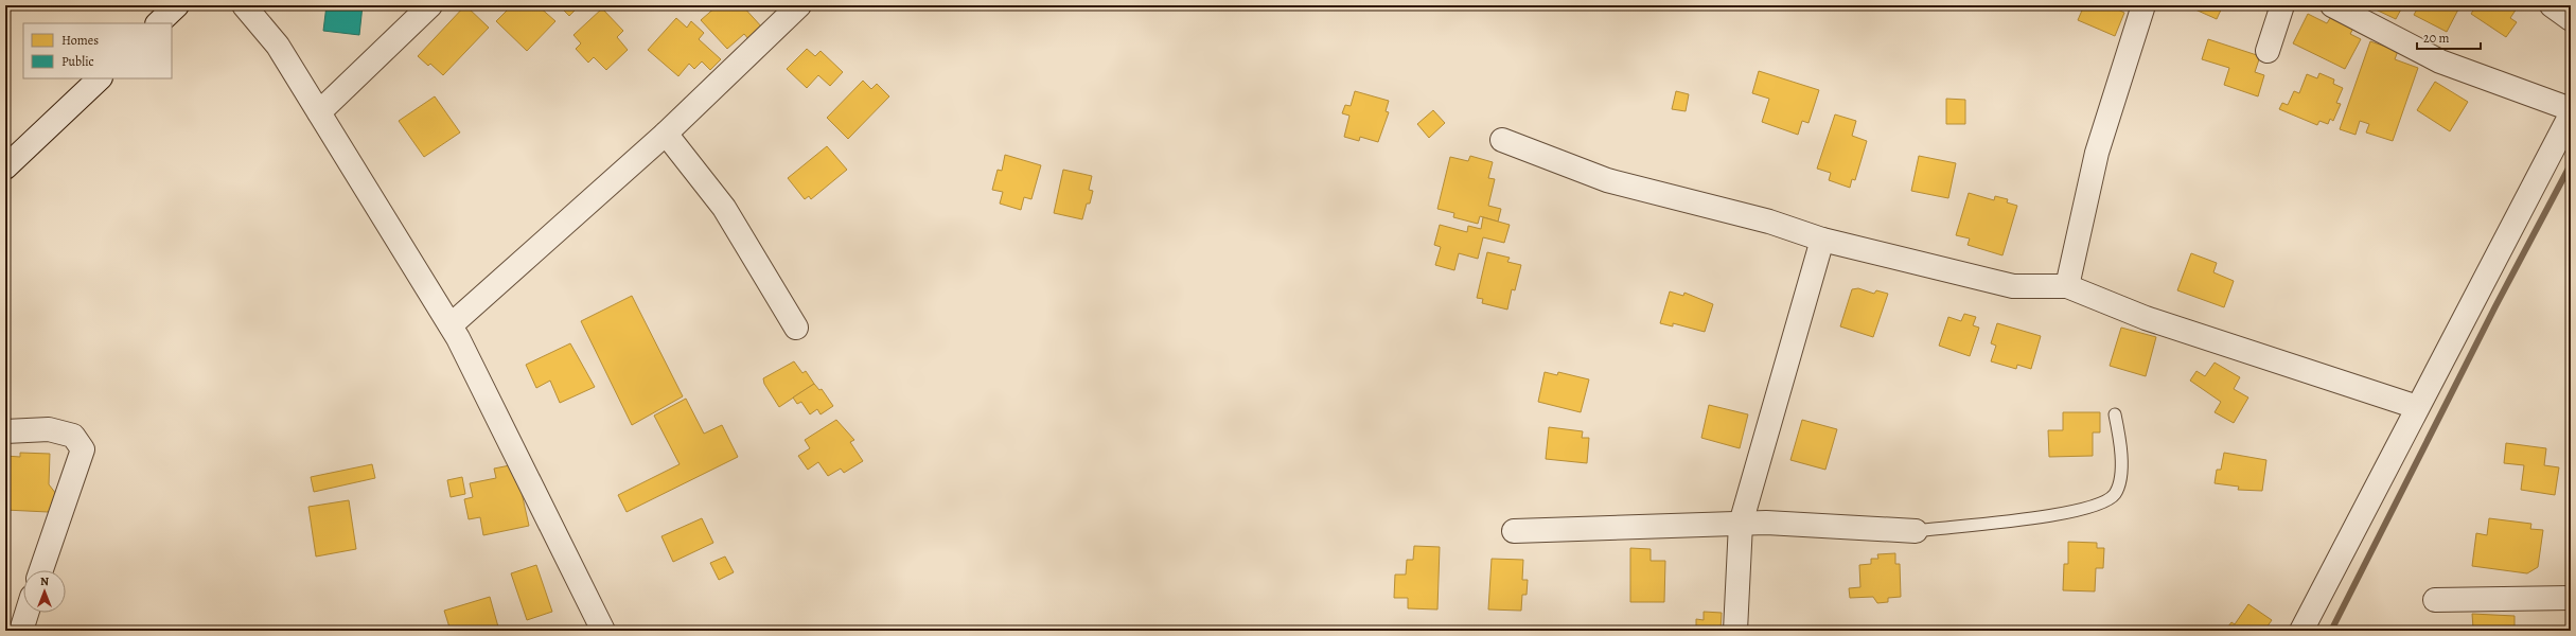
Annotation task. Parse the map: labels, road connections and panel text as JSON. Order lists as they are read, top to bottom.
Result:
{
  "legend": ["Homes", "Public"],
  "scale_bar": "20 m",
  "north": "top"
}
